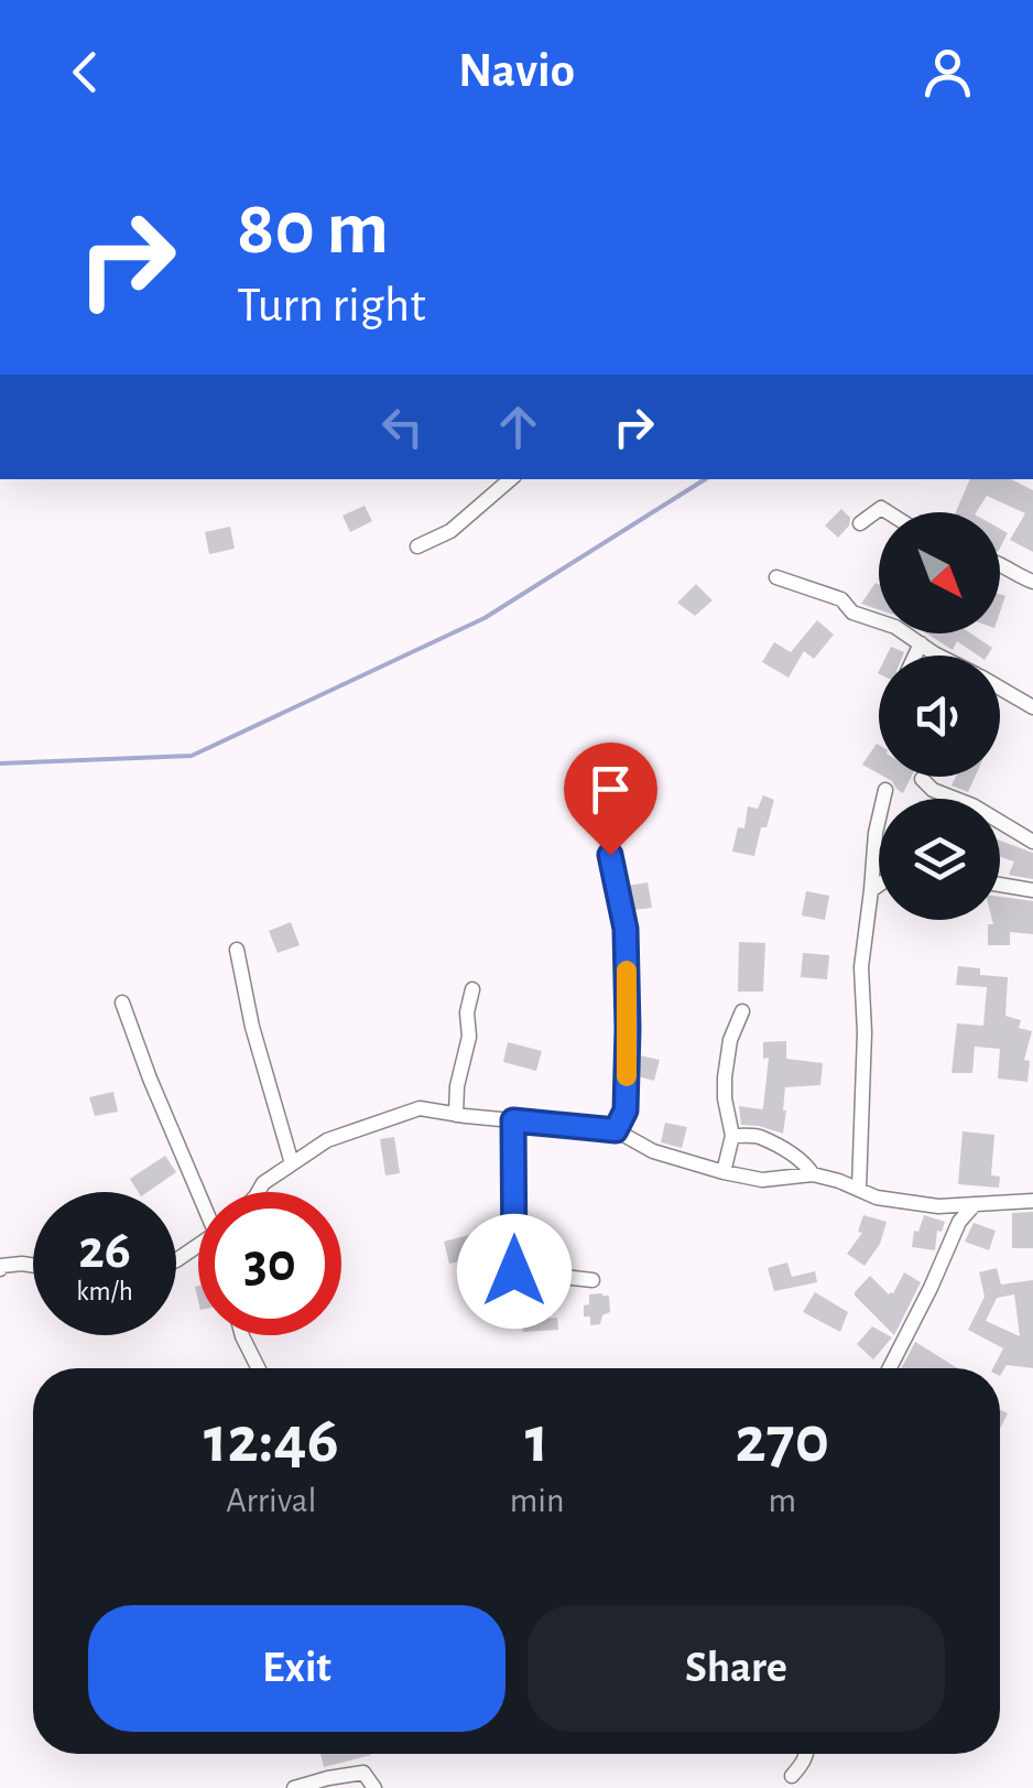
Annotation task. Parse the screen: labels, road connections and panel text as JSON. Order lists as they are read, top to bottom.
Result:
{
  "north": "bottom right",
  "page": {
    "header": "Navio",
    "turn": ["80 m", "Turn right"],
    "speed": "26 km/h",
    "limit": "30",
    "eta": [
      "12:46",
      "Arrival",
      "1",
      "min",
      "270",
      "m"
    ],
    "buttons": ["Exit", "Share"]
  }
}
